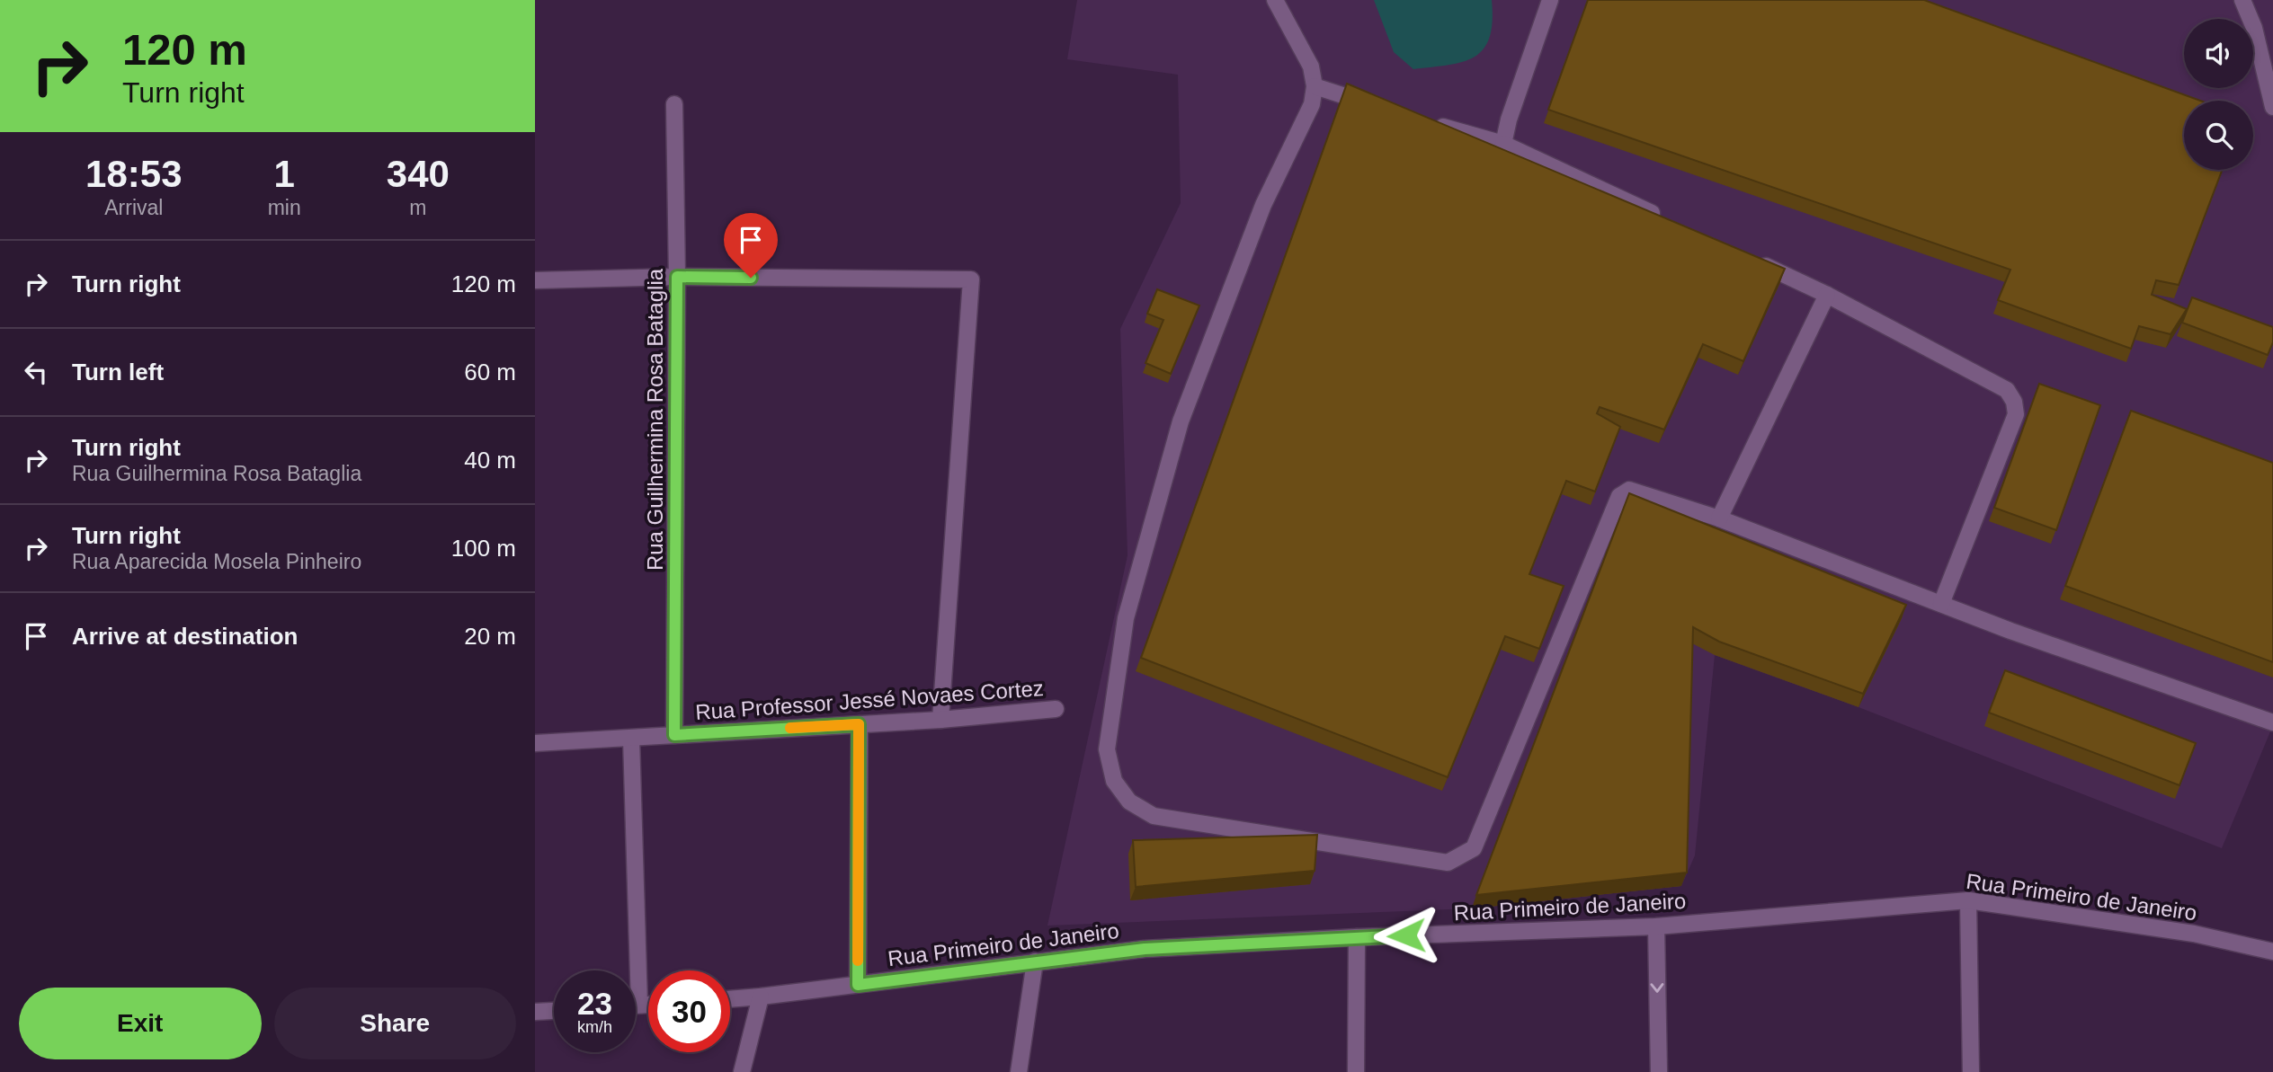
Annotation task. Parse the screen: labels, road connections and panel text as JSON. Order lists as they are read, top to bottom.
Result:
{
  "streets": {
    "street": ["Rua Guilhermina Rosa Bataglia", "Rua Professor Jessé Novaes Cortez", "Rua Primeiro de Janeiro"]
  },
  "crossings": [
    ["Rua Guilhermina Rosa Bataglia", "Rua Professor Jessé Novaes Cortez"]
  ],
  "page": {
    "turn": ["120 m", "Turn right"],
    "eta": [
      "18:53",
      "Arrival",
      "1",
      "min",
      "340",
      "m"
    ],
    "list": [
      {
        "name": "Turn right",
        "value": "120 m"
      },
      {
        "name": "Turn left",
        "value": "60 m"
      },
      {
        "name": "Turn right",
        "note": "Rua Guilhermina Rosa Bataglia",
        "value": "40 m"
      },
      {
        "name": "Turn right",
        "note": "Rua Aparecida Mosela Pinheiro",
        "value": "100 m"
      },
      {
        "name": "Arrive at destination",
        "value": "20 m"
      }
    ],
    "speed": "23 km/h",
    "limit": "30",
    "buttons": ["Exit", "Share"]
  }
}
